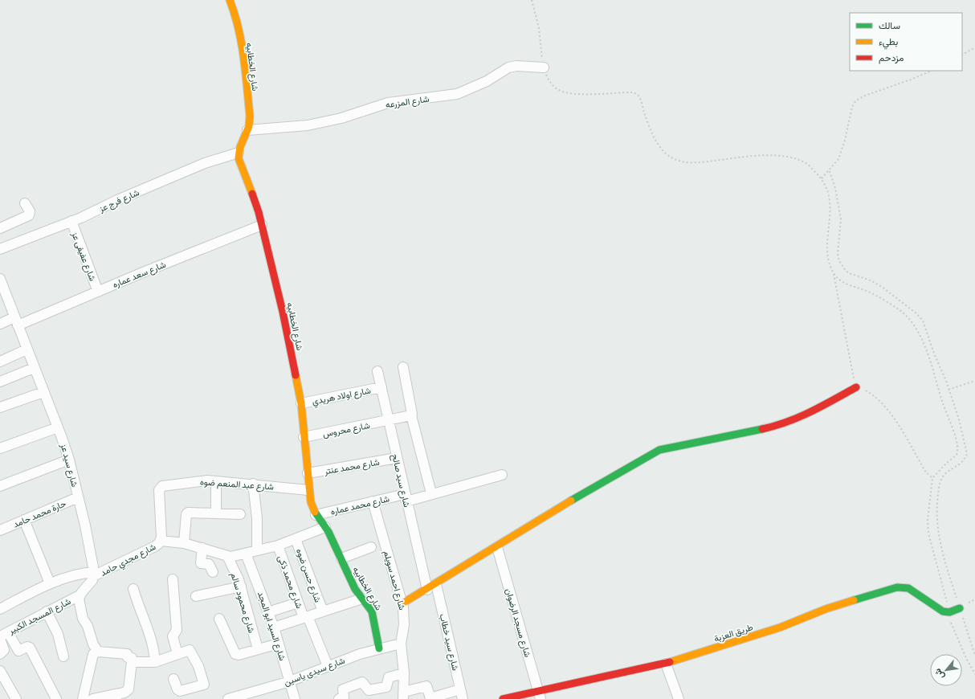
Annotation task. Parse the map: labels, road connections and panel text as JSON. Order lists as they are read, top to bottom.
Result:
{
  "streets": {
    "street": [
      "شارع الخطابيه",
      "شارع المزرعه",
      "شارع فرج عز",
      "شارع عفيفى عز",
      "شارع سعد عماره",
      "شارع اولاد هريدي",
      "شارع محروس",
      "شارع سيد عز",
      "شارع محمد عنتر",
      "شارع سيد صالح",
      "شارع عبد المنعم ضوه",
      "شارع محمد عماره",
      "حارة محمد حامد",
      "شارع مجدي حامد",
      "شارع حسن ضوه",
      "شارع احمد سويلم",
      "شارع محمد ذكى",
      "شارع محمود سالم",
      "شارع المسجد الكبير",
      "شارع مسجد الرضوان",
      "شارع السيد ابو المجد",
      "طريق العزبة",
      "شارع سيد خطاب",
      "شارع سيدى ياسين"
    ]
  },
  "crossings": [
    ["شارع الخطابيه", "شارع المزرعه"],
    ["شارع الخطابيه", "شارع فرج عز"],
    ["شارع الخطابيه", "شارع سعد عماره"],
    ["شارع الخطابيه", "شارع اولاد هريدي"],
    ["شارع الخطابيه", "شارع محروس"],
    ["شارع الخطابيه", "شارع محمد عنتر"],
    ["شارع الخطابيه", "شارع عبد المنعم ضوه"],
    ["شارع الخطابيه", "شارع محمد عماره"],
    ["شارع الخطابيه", "شارع سيدى ياسين"],
    ["شارع فرج عز", "شارع عفيفى عز"],
    ["شارع عفيفى عز", "شارع سعد عماره"],
    ["شارع سعد عماره", "شارع سيد عز"],
    ["شارع اولاد هريدي", "شارع سيد صالح"],
    ["شارع محروس", "شارع سيد صالح"],
    ["شارع سيد عز", "حارة محمد حامد"],
    ["شارع سيد عز", "شارع مجدي حامد"],
    ["شارع محمد عنتر", "شارع سيد صالح"],
    ["شارع سيد صالح", "شارع محمد عماره"],
    ["شارع عبد المنعم ضوه", "شارع مجدي حامد"],
    ["شارع محمد عماره", "شارع احمد سويلم"],
    ["شارع احمد سويلم", "شارع سيدى ياسين"],
    ["شارع محمد ذكى", "شارع سيدى ياسين"],
    ["شارع مسجد الرضوان", "طريق العزبة"],
    ["شارع السيد ابو المجد", "شارع سيدى ياسين"]
  ],
  "legend": ["سالك", "بطيء", "مزدحم"],
  "north": "bottom left"
}
